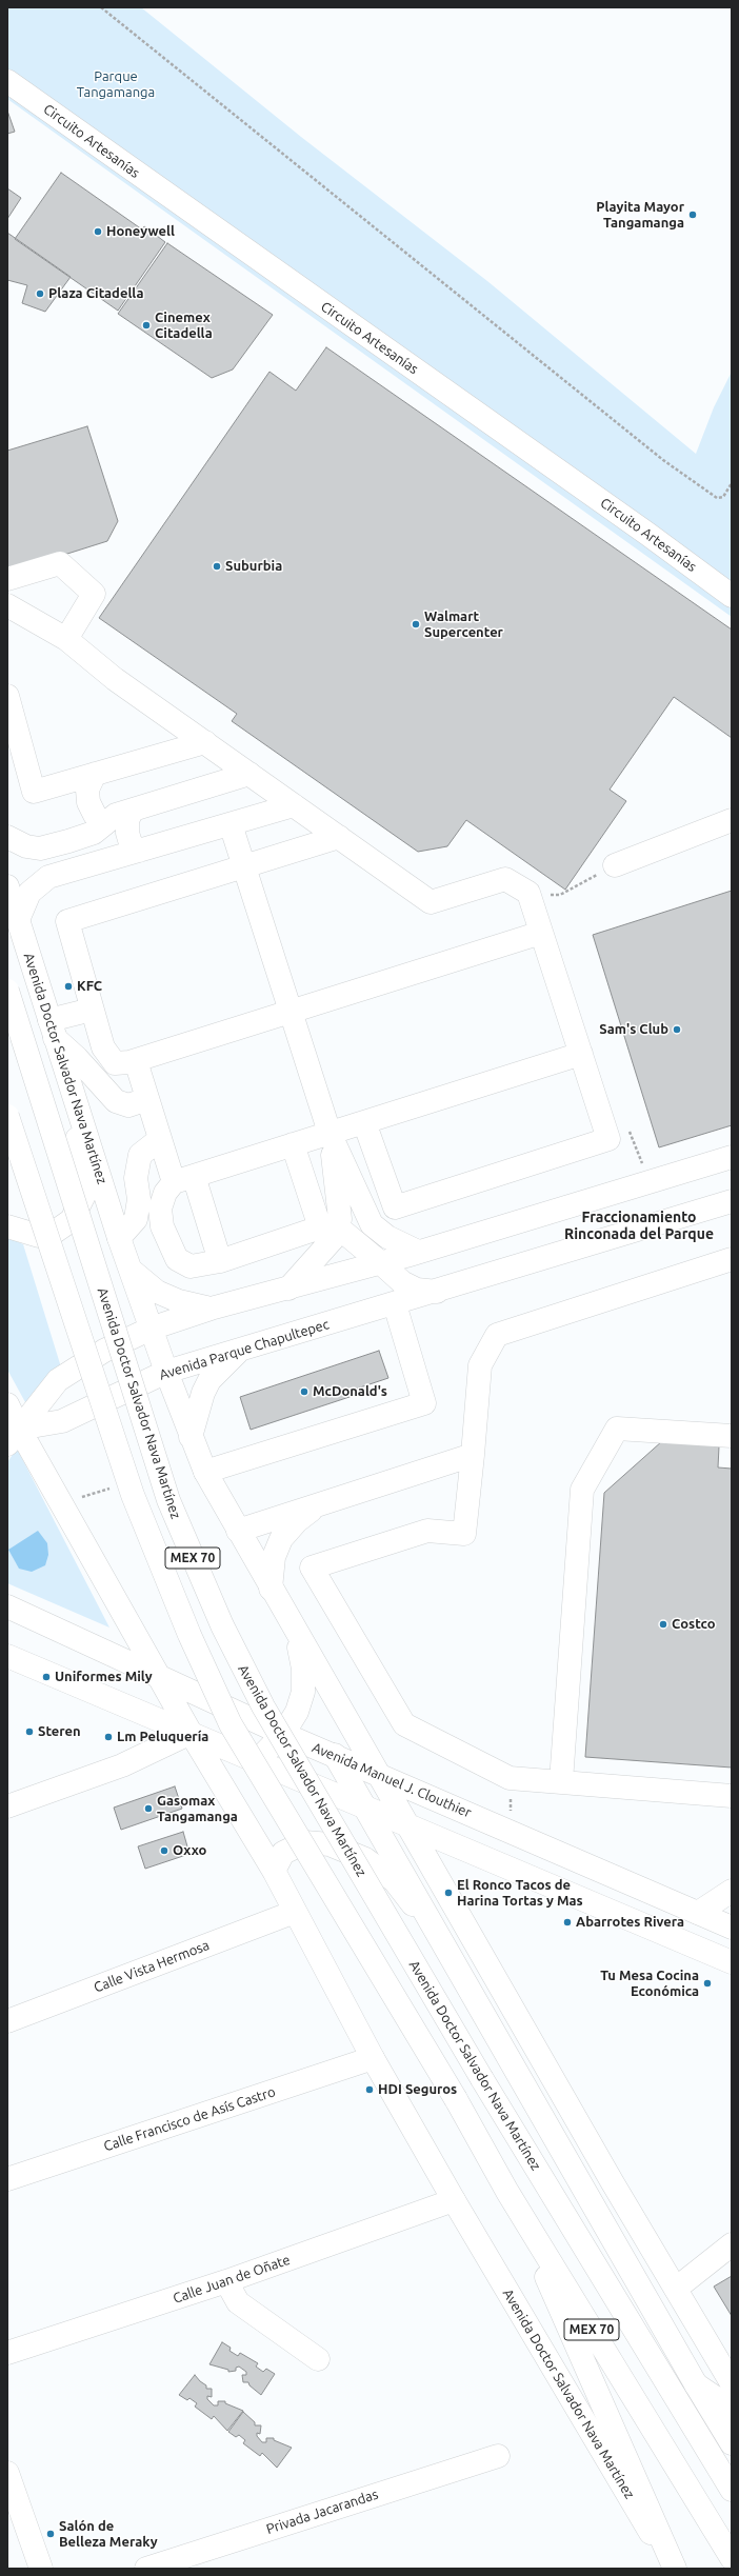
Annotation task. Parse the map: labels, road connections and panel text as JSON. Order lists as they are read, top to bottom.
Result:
{
  "streets": {
    "main road": [
      "Circuito Artesanías",
      "Avenida Doctor Salvador Nava Martínez",
      "Avenida Parque Chapultepec",
      "MEX 70",
      "Avenida Manuel J. Clouthier",
      "Calle Vista Hermosa",
      "Calle Francisco de Asís Castro",
      "Calle Juan de Oñate",
      "Privada Jacarandas"
    ]
  },
  "crossings": [
    ["Avenida Doctor Salvador Nava Martínez", "Avenida Parque Chapultepec"],
    ["Avenida Doctor Salvador Nava Martínez", "Avenida Manuel J. Clouthier"],
    ["Avenida Doctor Salvador Nava Martínez", "Calle Vista Hermosa"],
    ["Avenida Doctor Salvador Nava Martínez", "Calle Francisco de Asís Castro"],
    ["Avenida Doctor Salvador Nava Martínez", "Calle Juan de Oñate"]
  ],
  "districts": ["Fraccionamiento Rinconada del Parque"],
  "parks": ["Parque Tangamanga"],
  "places": [
    "Playita Mayor Tangamanga",
    "Honeywell",
    "Plaza Citadella",
    "Cinemex Citadella",
    "Suburbia",
    "Walmart Supercenter",
    "KFC",
    "Sam's Club",
    "McDonald's",
    "Costco",
    "Uniformes Mily",
    "Steren",
    "Lm Peluquería",
    "Gasomax Tangamanga",
    "Oxxo",
    "El Ronco Tacos de Harina Tortas y Mas",
    "Abarrotes Rivera",
    "Tu Mesa Cocina Económica",
    "HDI Seguros",
    "Salón de Belleza Meraky"
  ]
}
